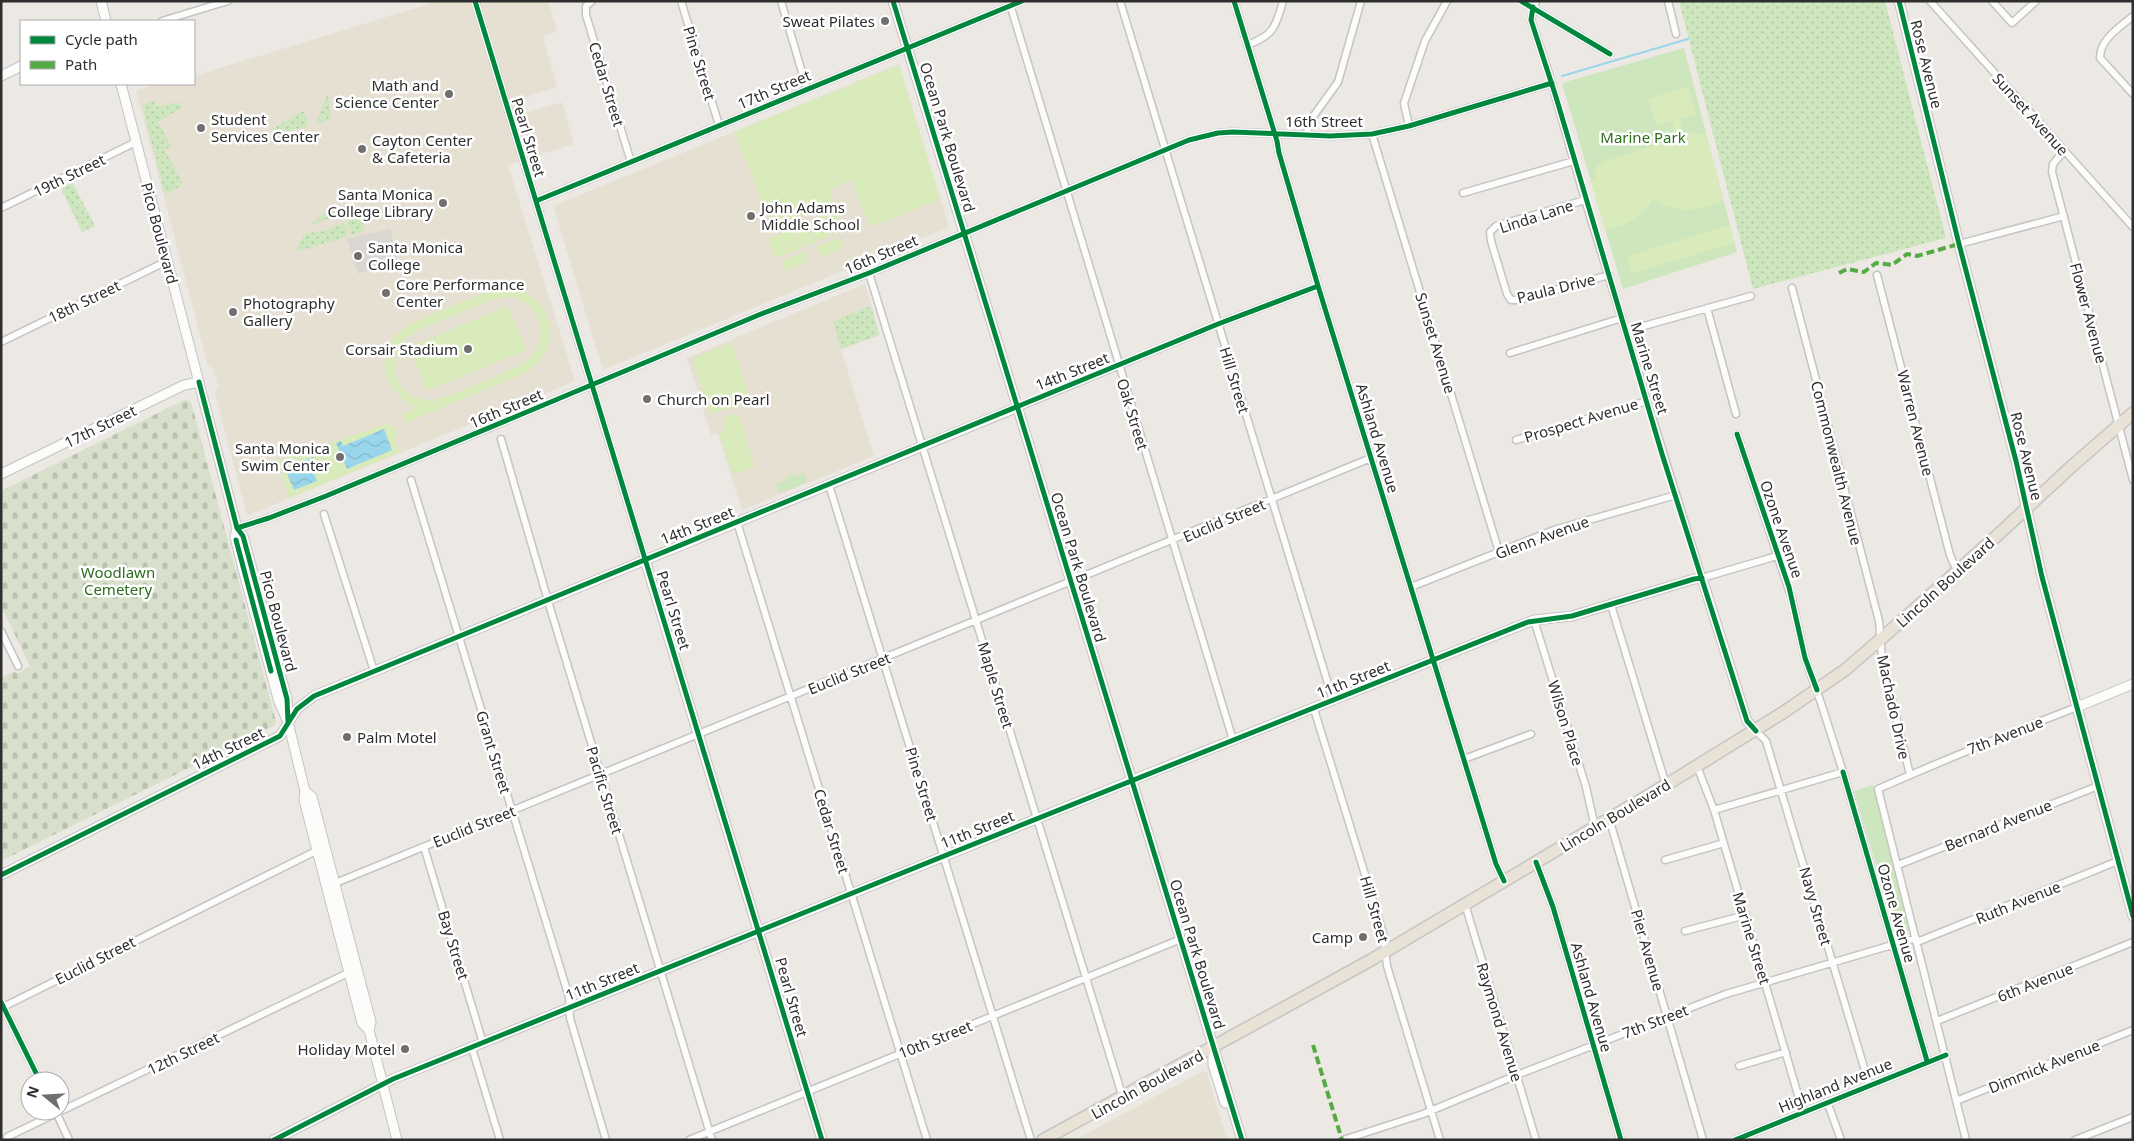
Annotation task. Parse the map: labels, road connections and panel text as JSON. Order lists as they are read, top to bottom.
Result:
{
  "streets": {
    "highway": ["Lincoln Boulevard"],
    "street": [
      "Pine Street",
      "Rose Avenue",
      "Cedar Street",
      "17th Street",
      "Sunset Avenue",
      "16th Street",
      "Pearl Street",
      "Ocean Park Boulevard",
      "19th Street",
      "Linda Lane",
      "Pico Boulevard",
      "Paula Drive",
      "18th Street",
      "Flower Avenue",
      "Marine Street",
      "14th Street",
      "Hill Street",
      "Oak Street",
      "Prospect Avenue",
      "Warren Avenue",
      "Ashland Avenue",
      "Commonwealth Avenue",
      "Euclid Street",
      "Ozone Avenue",
      "Glenn Avenue",
      "11th Street",
      "Maple Street",
      "Machado Drive",
      "Wilson Place",
      "7th Avenue",
      "Grant Street",
      "Pacific Street",
      "Bernard Avenue",
      "Ruth Avenue",
      "Navy Street",
      "Bay Street",
      "Pier Avenue",
      "6th Avenue",
      "7th Street",
      "Raymond Avenue",
      "10th Street",
      "12th Street",
      "Dimmick Avenue",
      "Highland Avenue"
    ]
  },
  "crossings": [
    ["Pine Street", "17th Street"],
    ["Pine Street", "14th Street"],
    ["Pine Street", "Euclid Street"],
    ["Pine Street", "11th Street"],
    ["Pine Street", "10th Street"],
    ["Rose Avenue", "Lincoln Boulevard"],
    ["Rose Avenue", "7th Avenue"],
    ["Rose Avenue", "Bernard Avenue"],
    ["Rose Avenue", "Ruth Avenue"],
    ["Cedar Street", "17th Street"],
    ["Cedar Street", "14th Street"],
    ["Cedar Street", "Euclid Street"],
    ["Cedar Street", "11th Street"],
    ["Cedar Street", "10th Street"],
    ["17th Street", "Pearl Street"],
    ["17th Street", "Ocean Park Boulevard"],
    ["17th Street", "Pico Boulevard"],
    ["17th Street", "Oak Street"],
    ["Sunset Avenue", "16th Street"],
    ["Sunset Avenue", "Flower Avenue"],
    ["Sunset Avenue", "Glenn Avenue"],
    ["16th Street", "Pearl Street"],
    ["16th Street", "Ocean Park Boulevard"],
    ["16th Street", "Pico Boulevard"],
    ["16th Street", "Marine Street"],
    ["16th Street", "Hill Street"],
    ["16th Street", "Oak Street"],
    ["16th Street", "Ashland Avenue"],
    ["16th Street", "Maple Street"],
    ["Pearl Street", "14th Street"],
    ["Pearl Street", "Euclid Street"],
    ["Pearl Street", "11th Street"],
    ["Pearl Street", "10th Street"],
    ["Ocean Park Boulevard", "14th Street"],
    ["Ocean Park Boulevard", "Euclid Street"],
    ["Ocean Park Boulevard", "Lincoln Boulevard"],
    ["Ocean Park Boulevard", "11th Street"],
    ["Ocean Park Boulevard", "10th Street"],
    ["19th Street", "Pico Boulevard"],
    ["Linda Lane", "Paula Drive"],
    ["Linda Lane", "Marine Street"],
    ["Pico Boulevard", "18th Street"],
    ["Pico Boulevard", "14th Street"],
    ["Pico Boulevard", "Euclid Street"],
    ["Pico Boulevard", "11th Street"],
    ["Pico Boulevard", "12th Street"],
    ["Paula Drive", "Marine Street"],
    ["Flower Avenue", "Lincoln Boulevard"],
    ["Marine Street", "Prospect Avenue"],
    ["Marine Street", "Glenn Avenue"],
    ["Marine Street", "Lincoln Boulevard"],
    ["Marine Street", "11th Street"],
    ["Marine Street", "Navy Street"],
    ["Marine Street", "7th Street"],
    ["Marine Street", "Highland Avenue"],
    ["14th Street", "Hill Street"],
    ["14th Street", "Oak Street"],
    ["14th Street", "Ashland Avenue"],
    ["14th Street", "Maple Street"],
    ["14th Street", "Grant Street"],
    ["14th Street", "Pacific Street"],
    ["Hill Street", "Euclid Street"],
    ["Hill Street", "Lincoln Boulevard"],
    ["Hill Street", "11th Street"],
    ["Hill Street", "7th Street"],
    ["Oak Street", "Euclid Street"],
    ["Oak Street", "11th Street"],
    ["Warren Avenue", "Lincoln Boulevard"],
    ["Ashland Avenue", "Euclid Street"],
    ["Ashland Avenue", "Glenn Avenue"],
    ["Ashland Avenue", "Lincoln Boulevard"],
    ["Ashland Avenue", "11th Street"],
    ["Ashland Avenue", "7th Street"],
    ["Commonwealth Avenue", "Lincoln Boulevard"],
    ["Commonwealth Avenue", "Machado Drive"],
    ["Euclid Street", "Maple Street"],
    ["Euclid Street", "Grant Street"],
    ["Euclid Street", "Pacific Street"],
    ["Euclid Street", "Bay Street"],
    ["Ozone Avenue", "Lincoln Boulevard"],
    ["Ozone Avenue", "11th Street"],
    ["Ozone Avenue", "7th Street"],
    ["Ozone Avenue", "Highland Avenue"],
    ["Lincoln Boulevard", "Maple Street"],
    ["Lincoln Boulevard", "Machado Drive"],
    ["Lincoln Boulevard", "Wilson Place"],
    ["Lincoln Boulevard", "Navy Street"],
    ["Lincoln Boulevard", "Pier Avenue"],
    ["Lincoln Boulevard", "Raymond Avenue"],
    ["11th Street", "Maple Street"],
    ["11th Street", "Wilson Place"],
    ["11th Street", "Grant Street"],
    ["11th Street", "Pacific Street"],
    ["11th Street", "Bay Street"],
    ["Maple Street", "10th Street"],
    ["Machado Drive", "7th Avenue"],
    ["7th Avenue", "Bernard Avenue"],
    ["Pacific Street", "10th Street"],
    ["Ruth Avenue", "7th Street"],
    ["Navy Street", "7th Street"],
    ["Navy Street", "Highland Avenue"],
    ["Pier Avenue", "7th Street"],
    ["7th Street", "Raymond Avenue"]
  ],
  "parks": ["Marine Park", "Woodlawn Cemetery"],
  "places": [
    "Sweat Pilates",
    "Math and Science Center",
    "Student Services Center",
    "Cayton Center & Cafeteria",
    "Santa Monica College Library",
    "John Adams Middle School",
    "Santa Monica College",
    "Core Performance Center",
    "Photography Gallery",
    "Corsair Stadium",
    "Church on Pearl",
    "Santa Monica Swim Center",
    "Palm Motel",
    "Camp",
    "Holiday Motel"
  ],
  "legend": ["Cycle path", "Path"],
  "north": "left"
}
